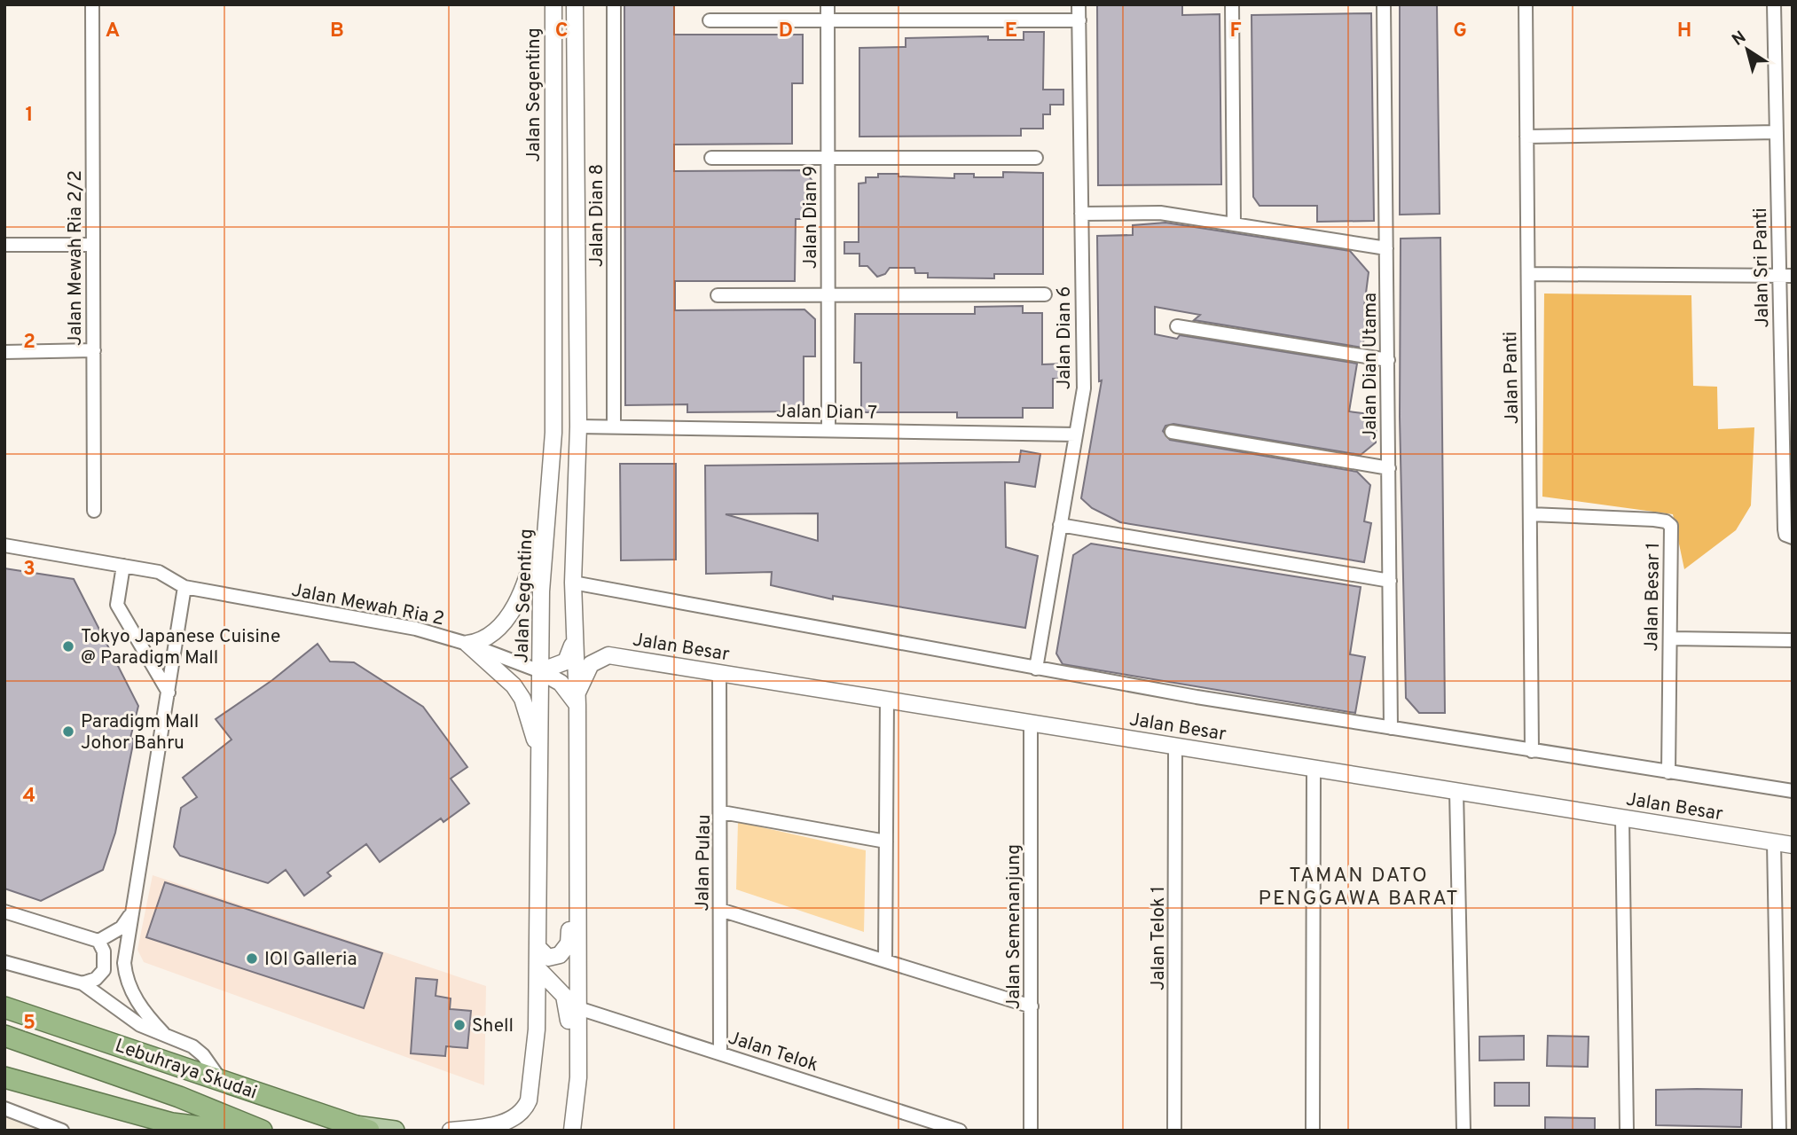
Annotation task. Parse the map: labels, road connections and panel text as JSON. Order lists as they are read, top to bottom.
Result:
{
  "streets": {
    "highway": ["Lebuhraya Skudai"],
    "street": [
      "Jalan Segenting",
      "Jalan Dian 8",
      "Jalan Dian 9",
      "Jalan Mewah Ria 2/2",
      "Jalan Sri Panti",
      "Jalan Dian 6",
      "Jalan Dian Utama",
      "Jalan Panti",
      "Jalan Dian 7",
      "Jalan Besar 1",
      "Jalan Mewah Ria 2",
      "Jalan Besar",
      "Jalan Pulau",
      "Jalan Semenanjung",
      "Jalan Telok 1",
      "Jalan Telok"
    ]
  },
  "crossings": [
    ["Jalan Segenting", "Jalan Mewah Ria 2"],
    ["Jalan Dian 8", "Jalan Dian 7"],
    ["Jalan Dian 9", "Jalan Dian 7"],
    ["Jalan Dian 6", "Jalan Dian 7"],
    ["Jalan Dian 6", "Jalan Besar"],
    ["Jalan Dian Utama", "Jalan Besar"],
    ["Jalan Panti", "Jalan Besar 1"],
    ["Jalan Panti", "Jalan Besar"],
    ["Jalan Besar 1", "Jalan Besar"],
    ["Jalan Besar", "Jalan Pulau"],
    ["Jalan Besar", "Jalan Semenanjung"],
    ["Jalan Besar", "Jalan Telok 1"],
    ["Jalan Pulau", "Jalan Telok"]
  ],
  "districts": ["TAMAN DATO PENGGAWA BARAT"],
  "places": [
    "Tokyo Japanese Cuisine @ Paradigm Mall",
    "Paradigm Mall Johor Bahru",
    "IOI Galleria",
    "Shell"
  ],
  "north": "top left",
  "grid": {
    "columns": [
      "A",
      "B",
      "C",
      "D",
      "E",
      "F",
      "G",
      "H"
    ],
    "rows": [
      "1",
      "2",
      "3",
      "4",
      "5"
    ]
  }
}
